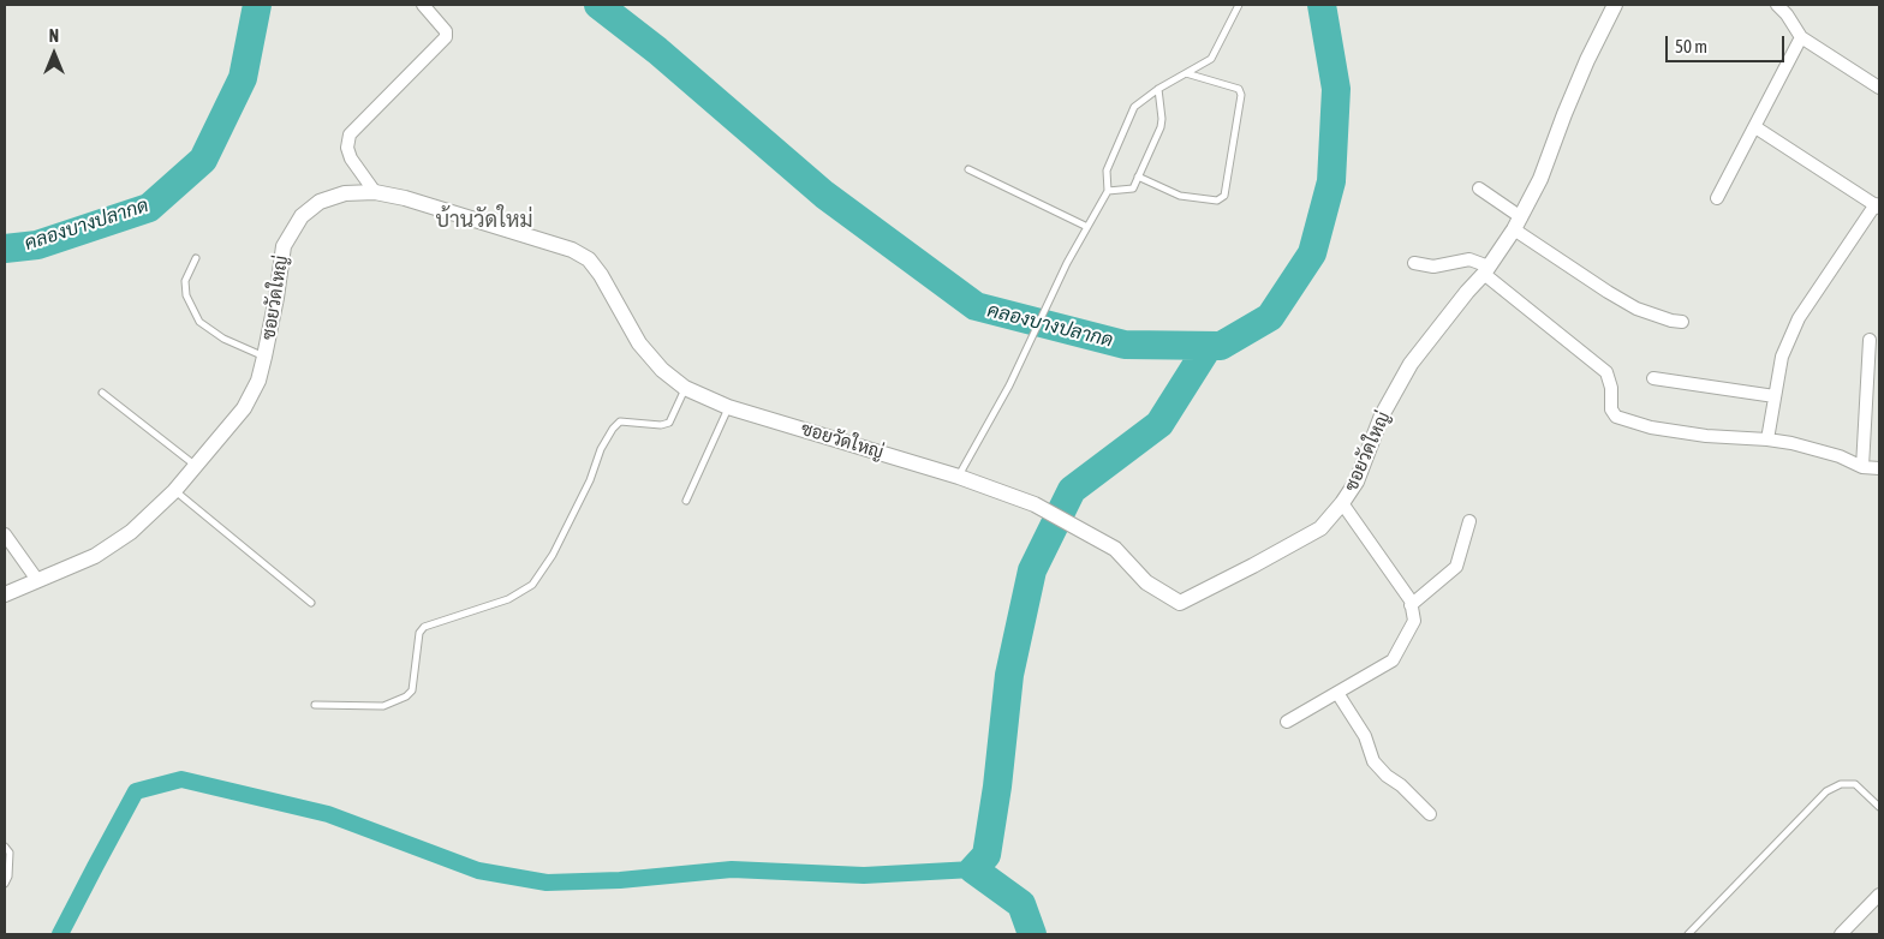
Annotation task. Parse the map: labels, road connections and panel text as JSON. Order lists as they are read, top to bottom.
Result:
{
  "streets": {
    "street": ["ซอยวัดใหญ่"]
  },
  "districts": ["บ้านวัดใหม่"],
  "water": ["คลองบางปลากด"],
  "scale_bar": "50 m",
  "north": "top"
}
